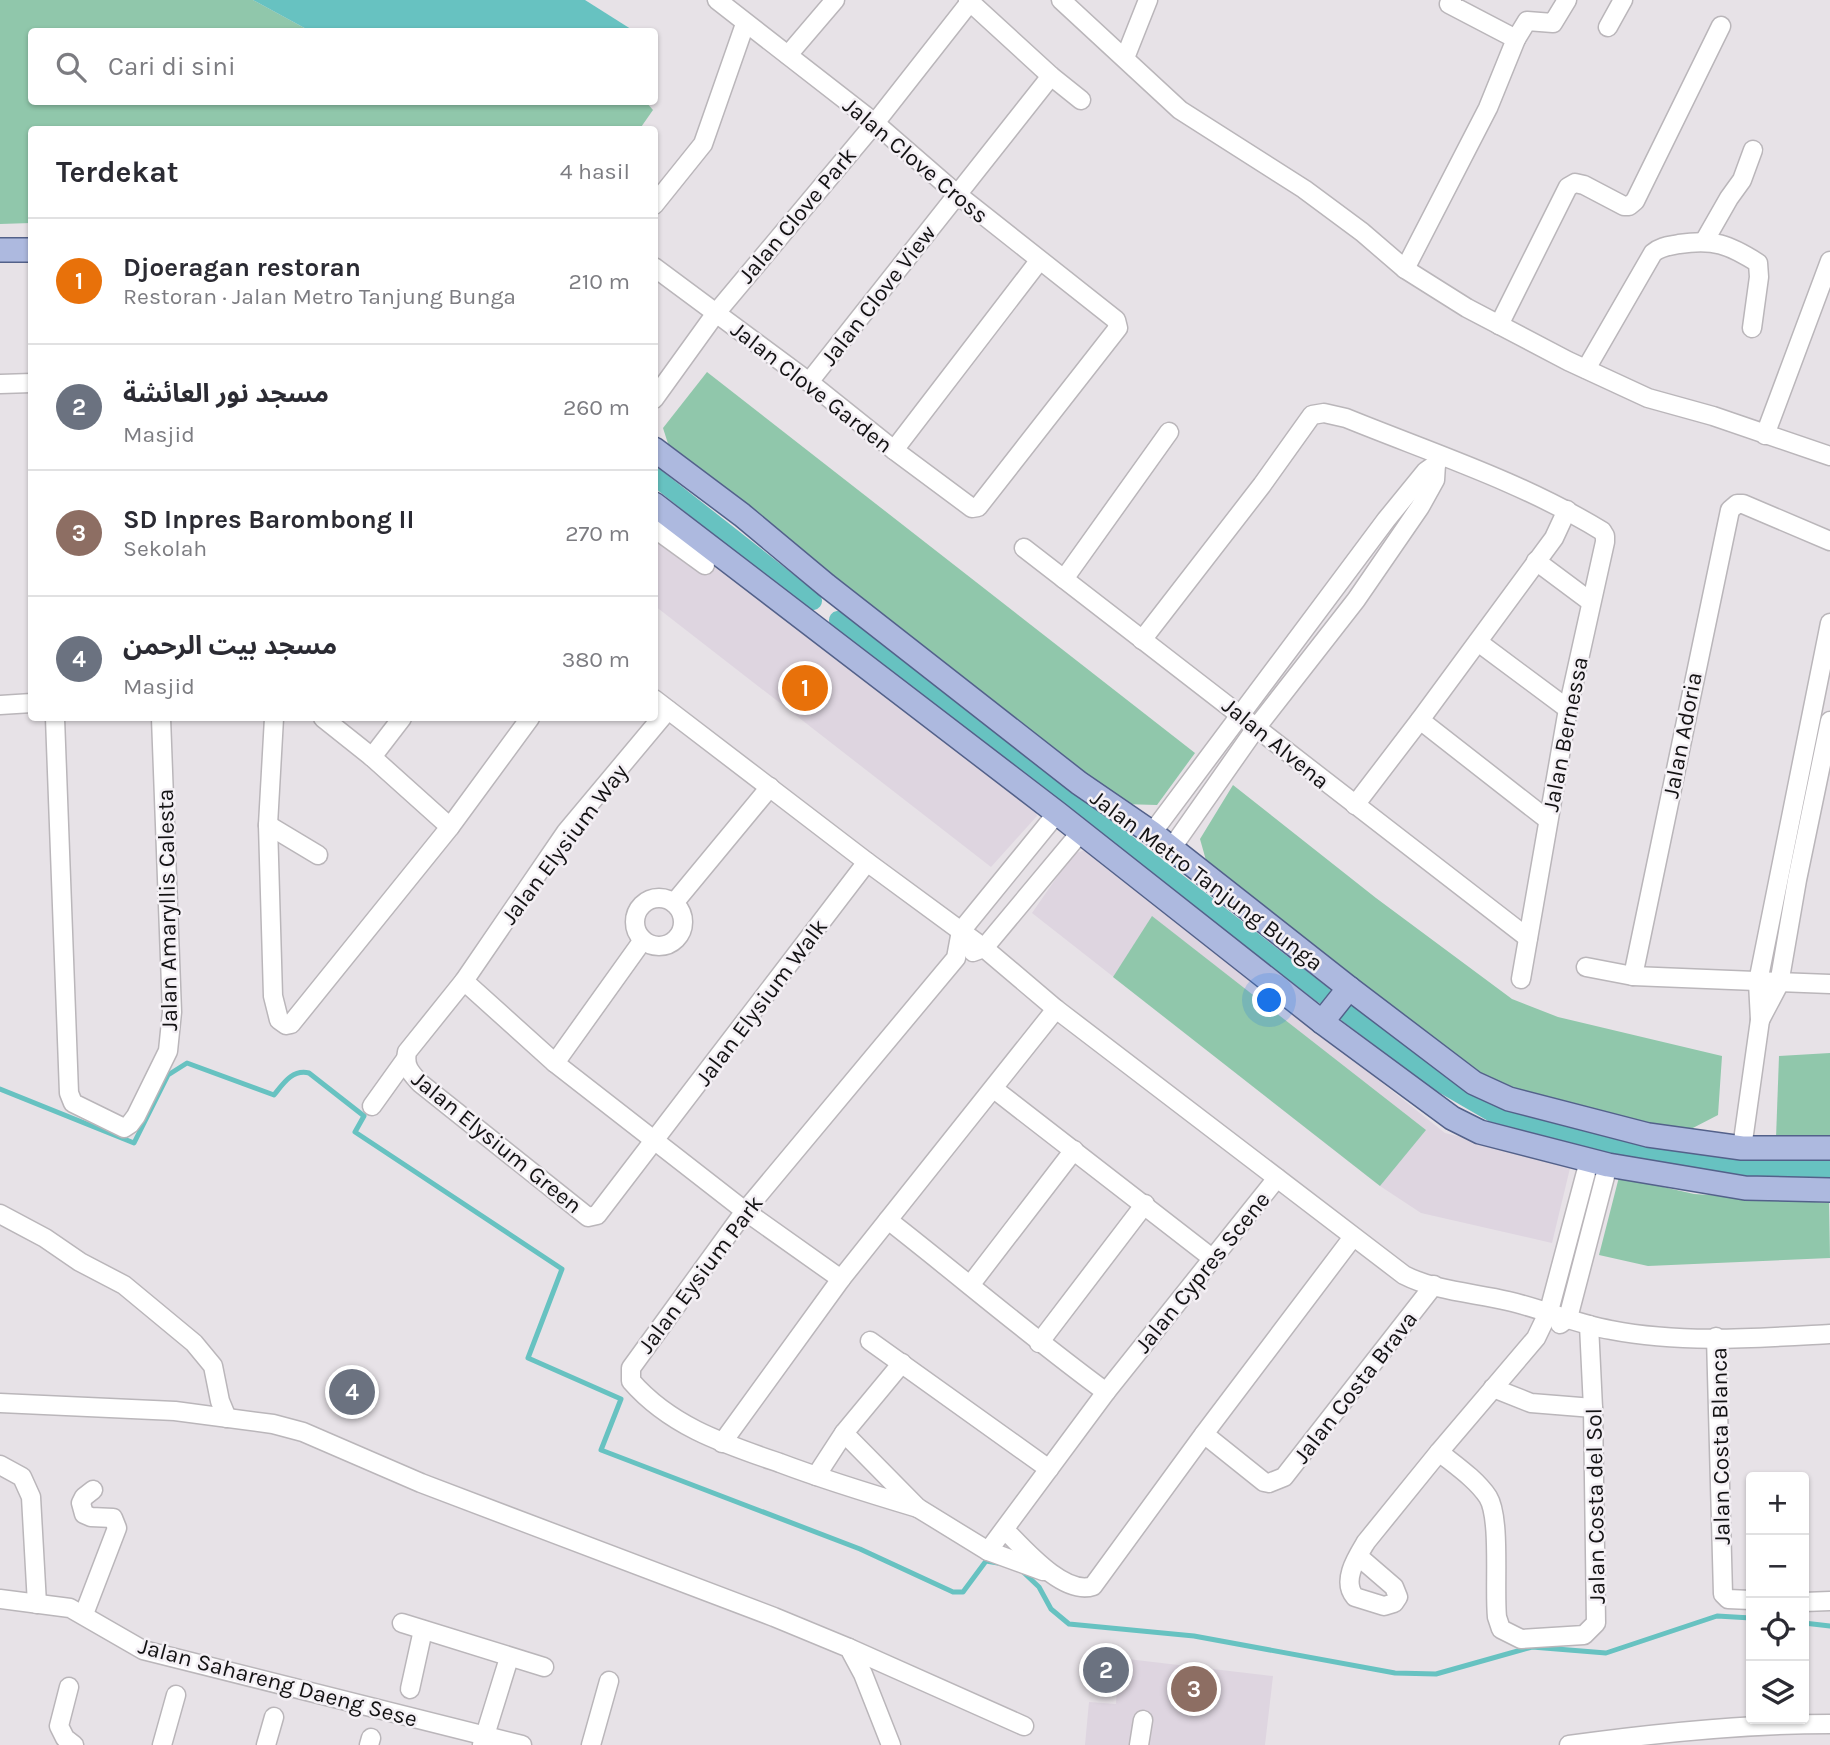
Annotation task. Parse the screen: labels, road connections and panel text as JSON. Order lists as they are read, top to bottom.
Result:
{
  "streets": {
    "main road": ["Jalan Metro Tanjung Bunga"],
    "street": [
      "Jalan Clove Cross",
      "Jalan Clove Park",
      "Jalan Clove View",
      "Jalan Clove Garden",
      "Jalan Bernessa",
      "Jalan Adoria",
      "Jalan Alvena",
      "Jalan Elysium Way",
      "Jalan Amaryllis Calesta",
      "Jalan Elysium Walk",
      "Jalan Elysium Green",
      "Jalan Cypres Scene",
      "Jalan Eysium Park",
      "Jalan Costa Brava",
      "Jalan Costa Blanca",
      "Jalan Costa del Sol",
      "Jalan Sahareng Daeng Sese"
    ]
  },
  "crossings": [
    ["Jalan Clove Cross", "Jalan Clove Park"],
    ["Jalan Clove Cross", "Jalan Clove View"],
    ["Jalan Clove Cross", "Jalan Clove Garden"],
    ["Jalan Clove Park", "Jalan Clove Garden"],
    ["Jalan Clove View", "Jalan Clove Garden"],
    ["Jalan Bernessa", "Jalan Alvena"],
    ["Jalan Elysium Way", "Jalan Elysium Green"],
    ["Jalan Elysium Walk", "Jalan Elysium Green"],
    ["Jalan Elysium Walk", "Jalan Cypres Scene"],
    ["Jalan Cypres Scene", "Jalan Costa Brava"],
    ["Jalan Costa Brava", "Jalan Costa Blanca"],
    ["Jalan Costa Brava", "Jalan Costa del Sol"]
  ],
  "page": {
    "search": "Cari di sini",
    "heading": ["Terdekat", "4 hasil"],
    "list": [
      {
        "mark": "1",
        "name": "Djoeragan restoran",
        "note": "Restoran · Jalan Metro Tanjung Bunga",
        "value": "210 m"
      },
      {
        "mark": "2",
        "name": "مسجد نور العائشة",
        "note": "Masjid",
        "value": "260 m"
      },
      {
        "mark": "3",
        "name": "SD Inpres Barombong II",
        "note": "Sekolah",
        "value": "270 m"
      },
      {
        "mark": "4",
        "name": "مسجد بيت الرحمن",
        "note": "Masjid",
        "value": "380 m"
      }
    ],
    "pins": [
      "1",
      "4",
      "2",
      "3"
    ],
    "map_buttons": ["+", "−"]
  }
}
